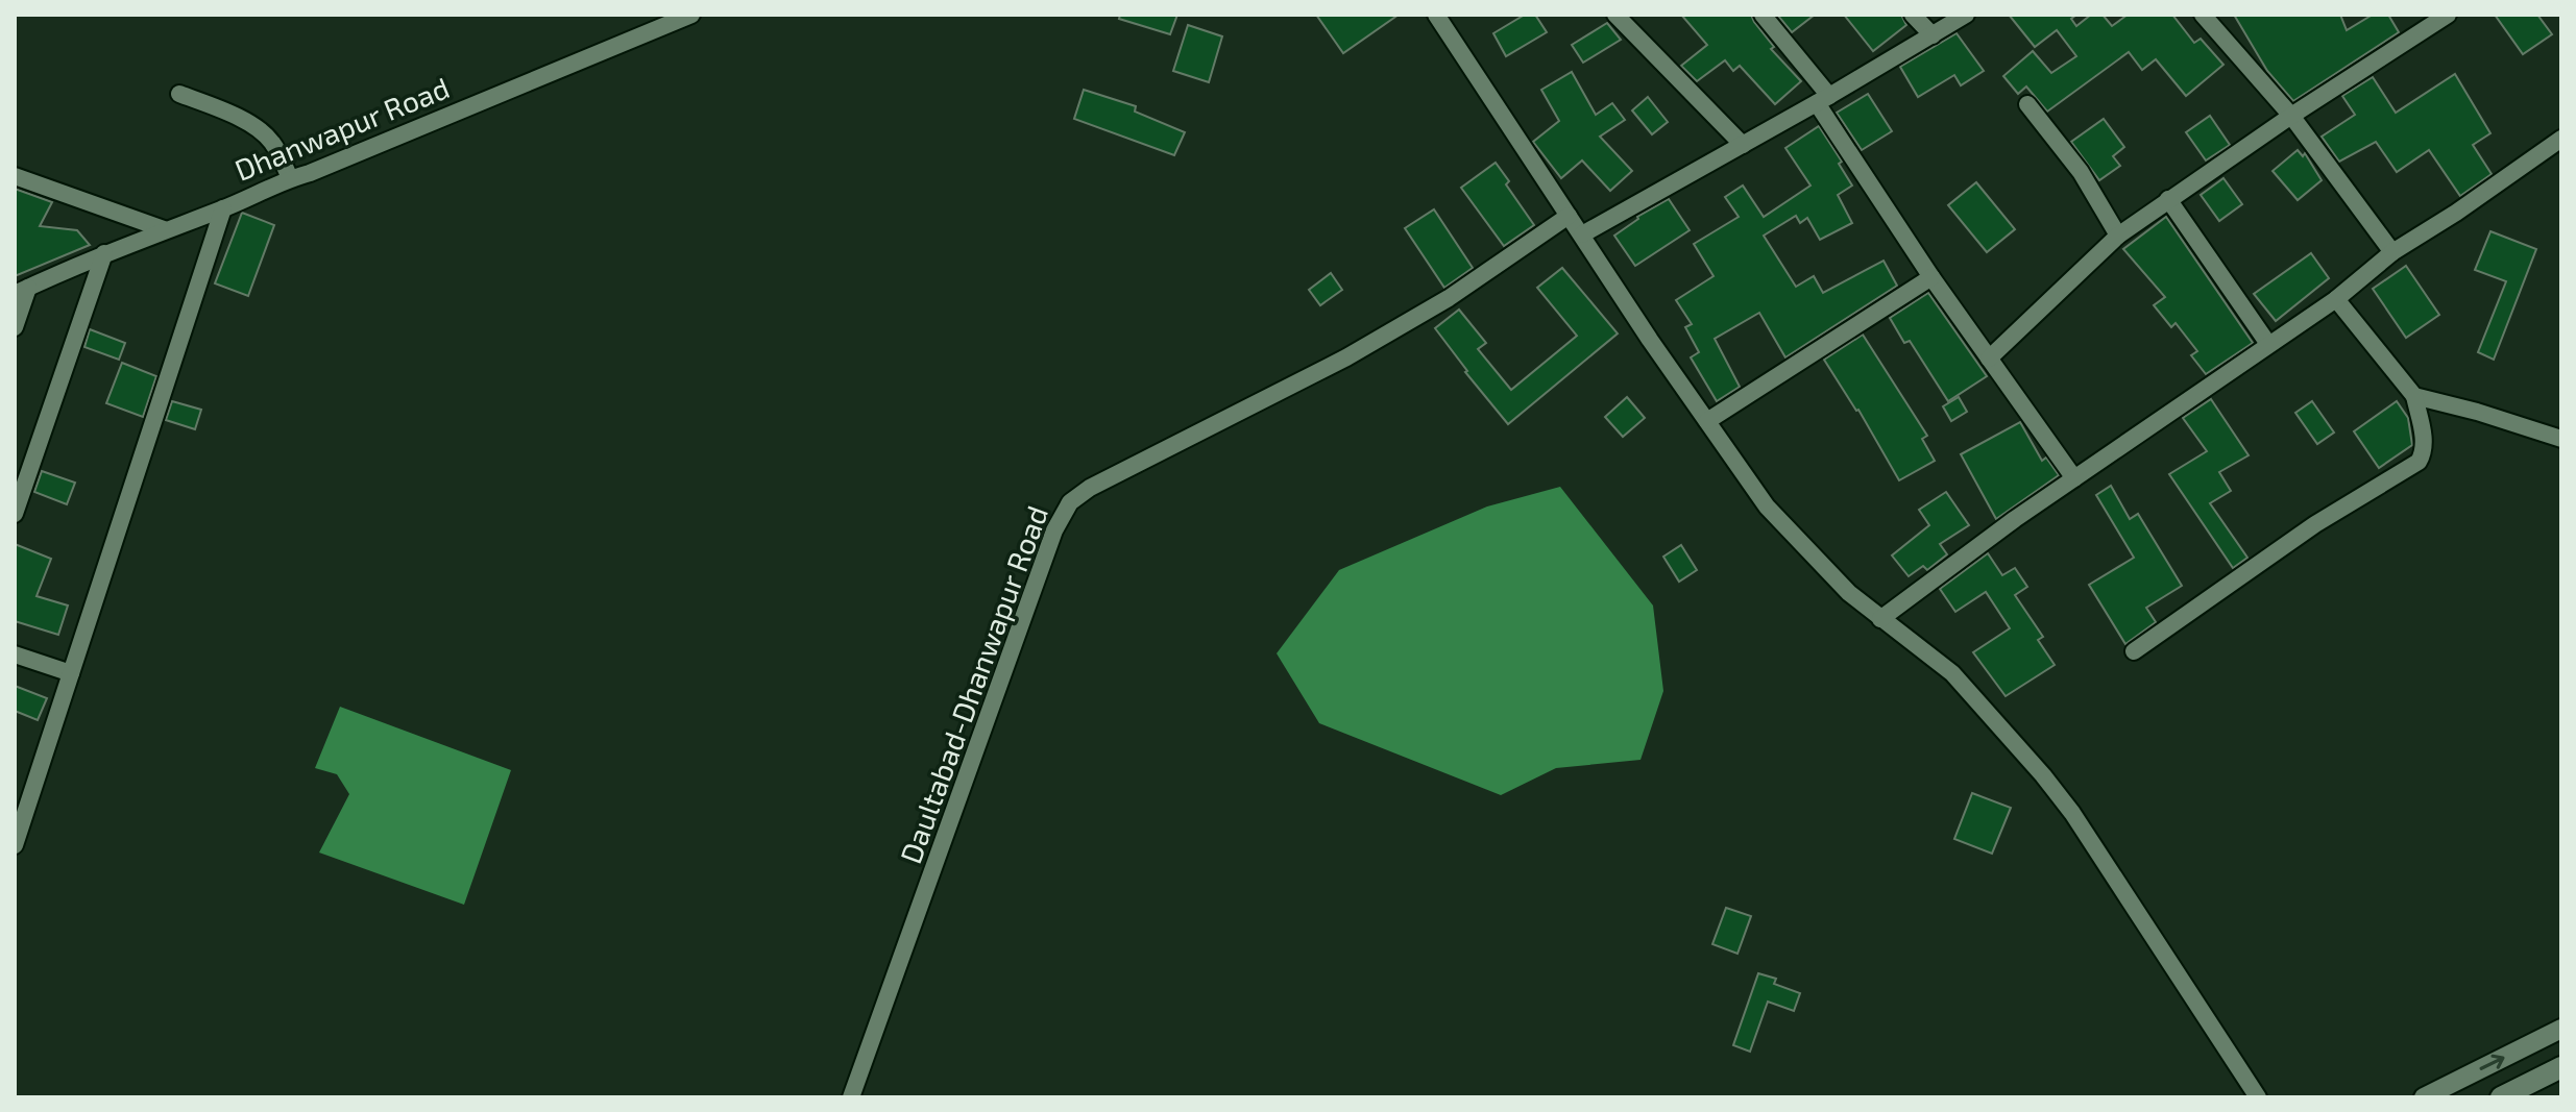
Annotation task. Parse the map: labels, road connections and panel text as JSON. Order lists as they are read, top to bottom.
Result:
{
  "streets": {
    "street": ["Dhanwapur Road", "Daultabad-Dhanwapur Road"]
  }
}
